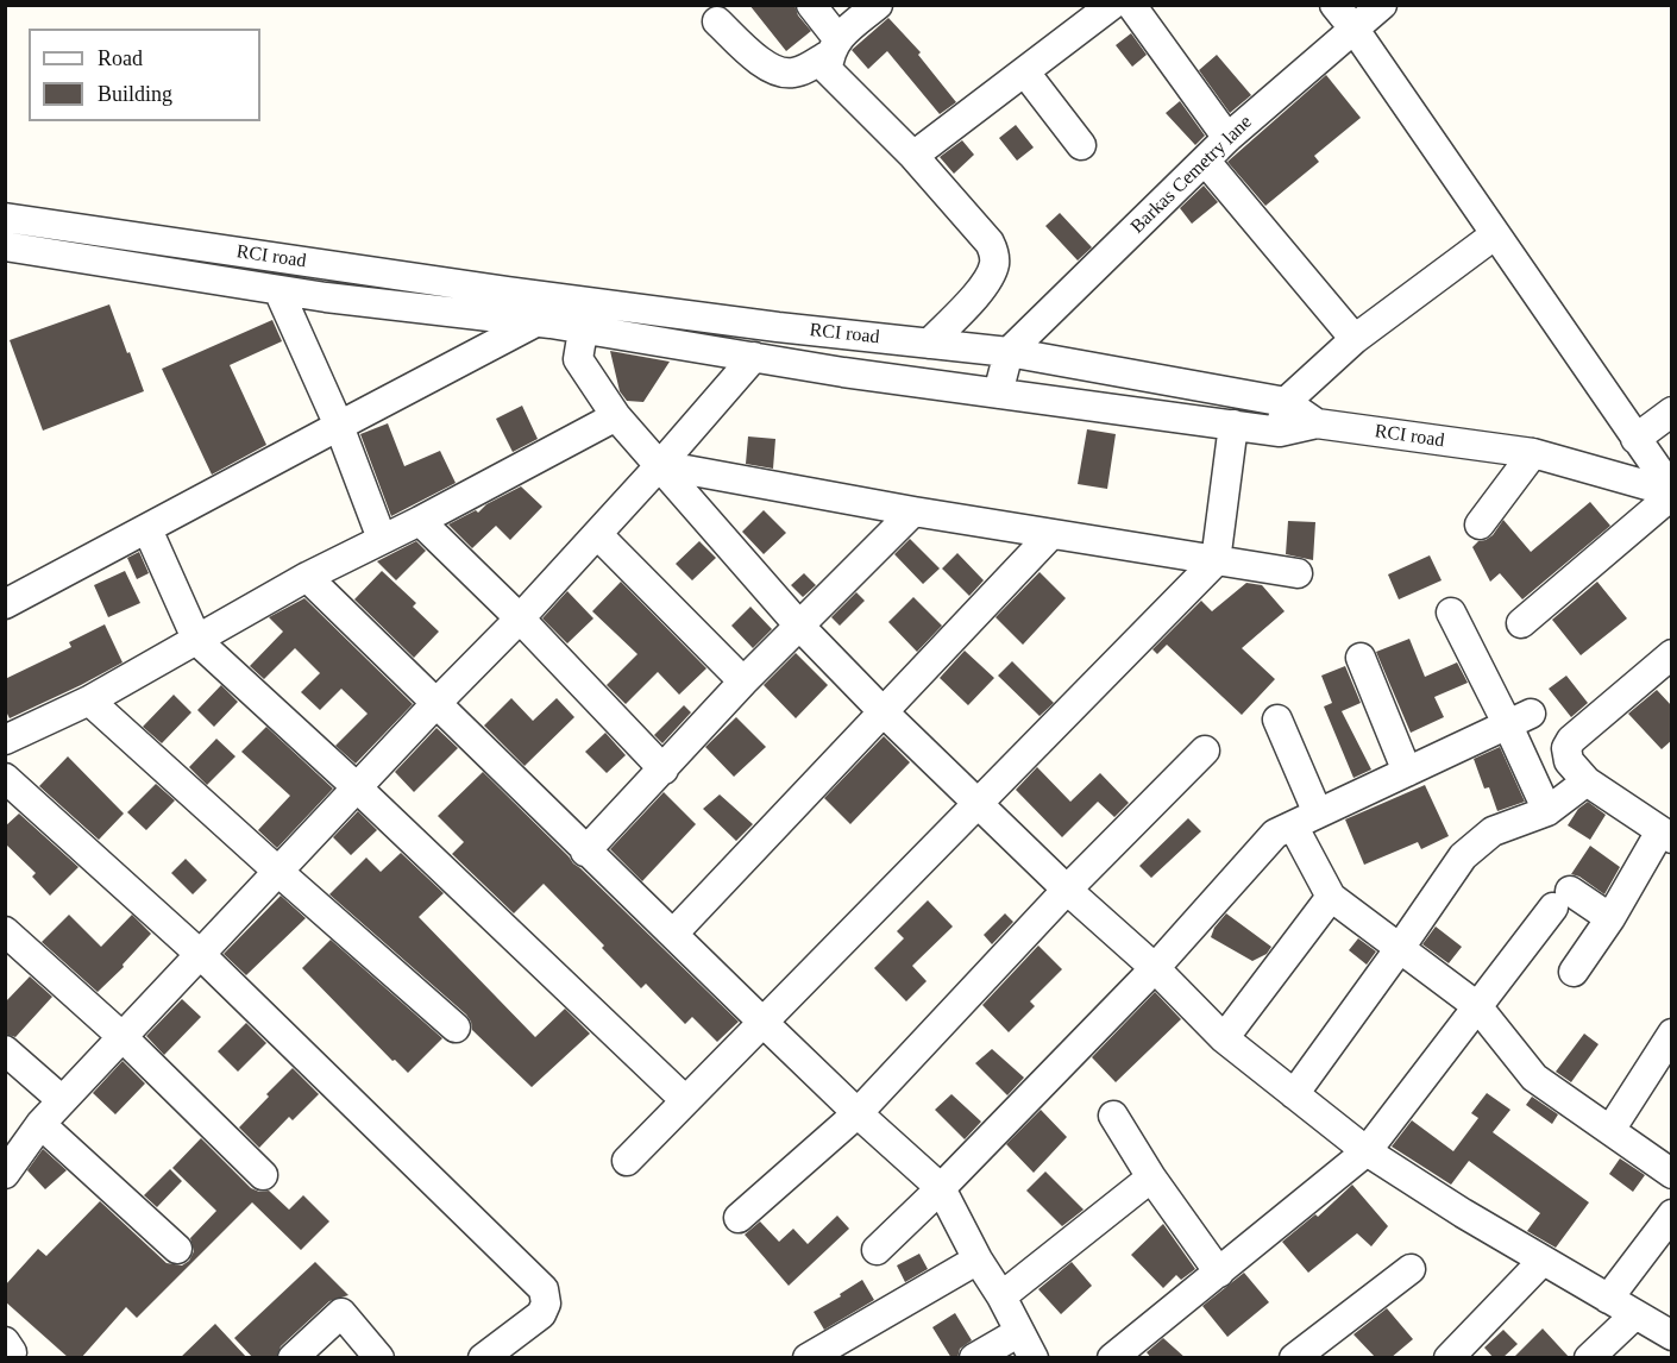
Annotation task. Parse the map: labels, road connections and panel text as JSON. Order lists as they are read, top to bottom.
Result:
{
  "streets": {
    "street": ["Barkas Cemetry lane", "RCI road"]
  },
  "crossings": [
    ["Barkas Cemetry lane", "RCI road"]
  ],
  "legend": ["Road", "Building"]
}
